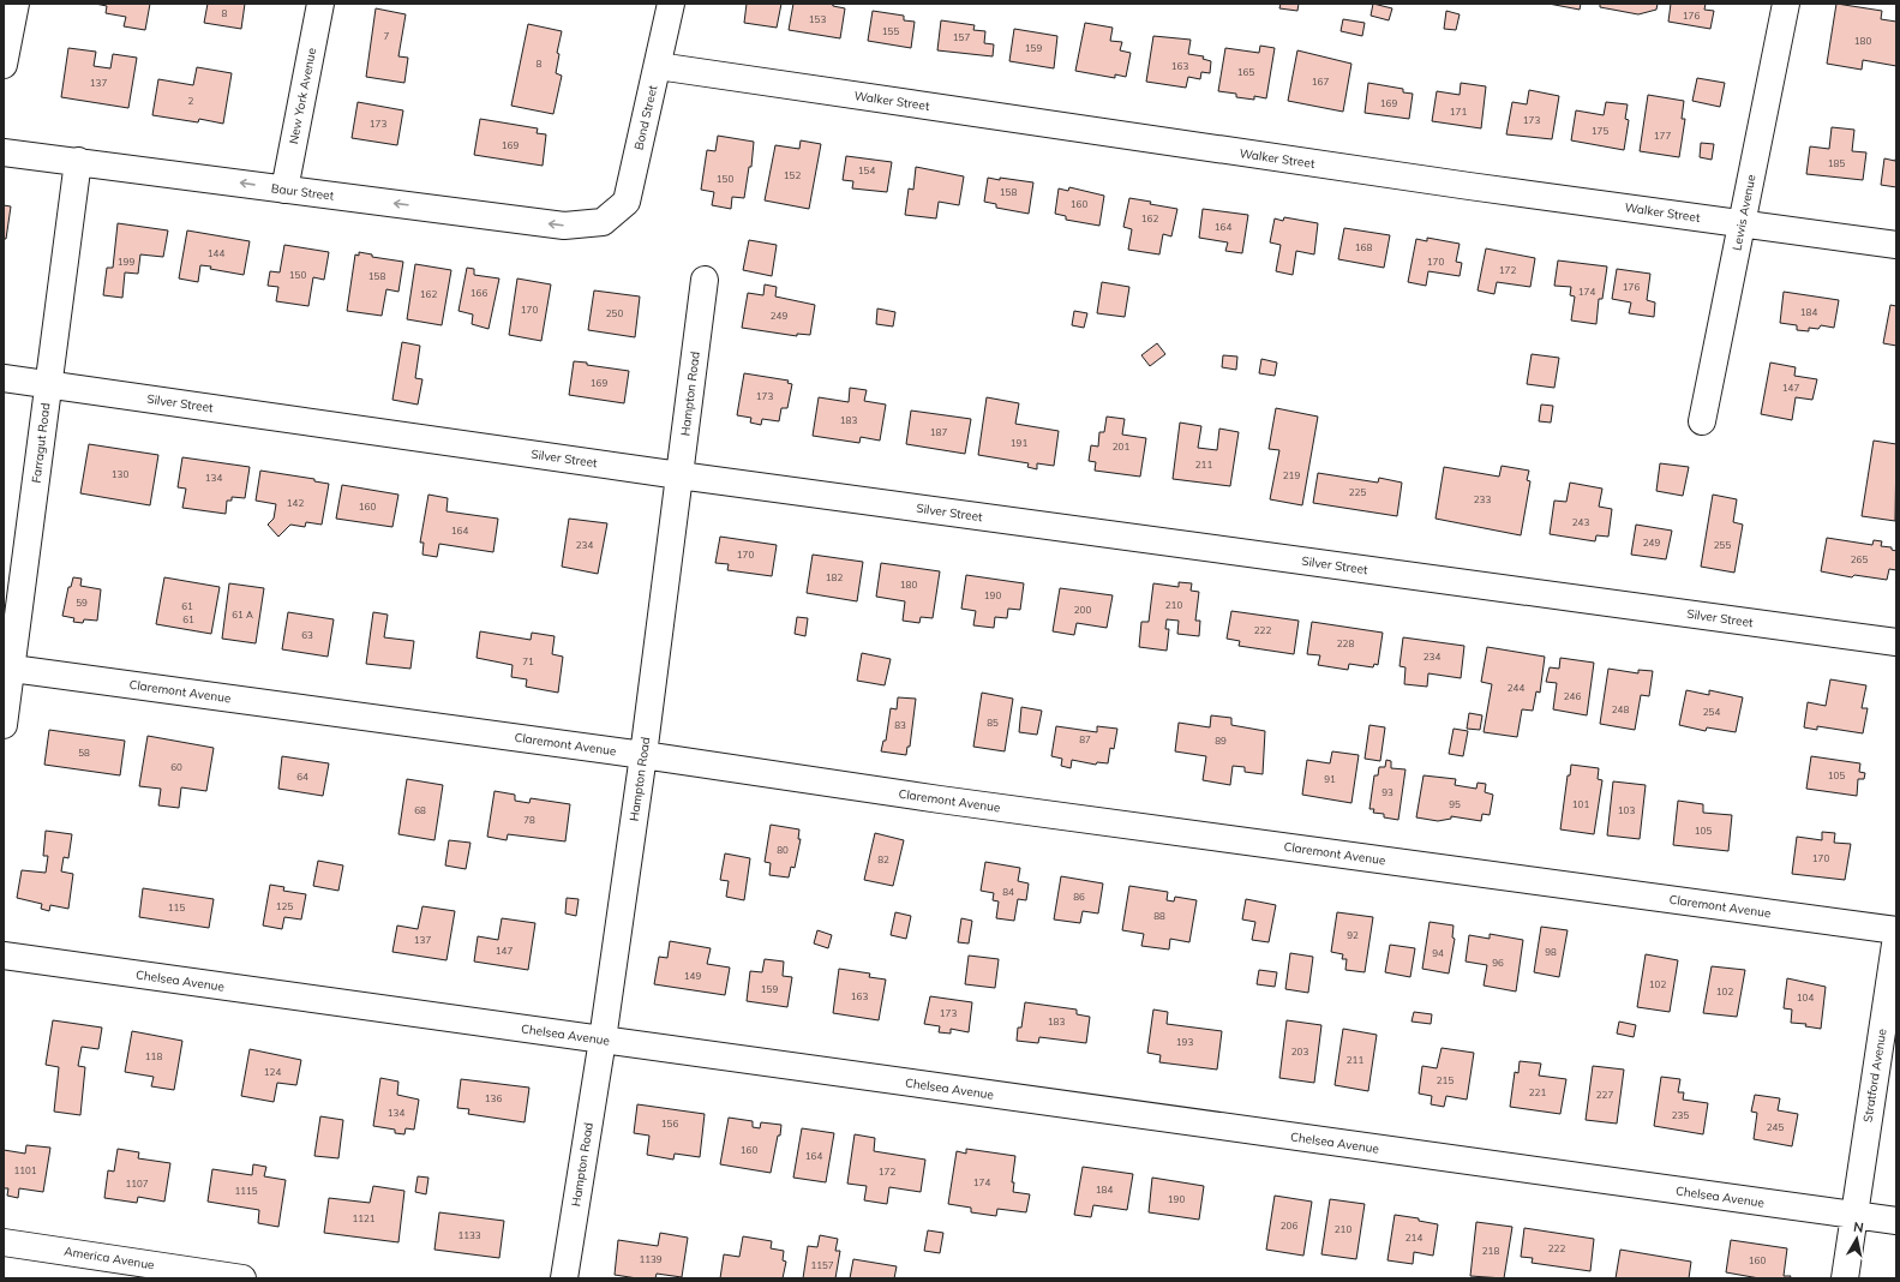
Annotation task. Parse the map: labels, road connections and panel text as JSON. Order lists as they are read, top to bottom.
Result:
{
  "streets": {
    "street": [
      "New York Avenue",
      "Walker Street",
      "Bond Street",
      "Baur Street",
      "Lewis Avenue",
      "Hampton Road",
      "Silver Street",
      "Farragut Road",
      "Claremont Avenue",
      "Chelsea Avenue",
      "Stratford Avenue",
      "America Avenue"
    ]
  },
  "crossings": [
    ["New York Avenue", "Baur Street"],
    ["Walker Street", "Bond Street"],
    ["Walker Street", "Lewis Avenue"],
    ["Bond Street", "Baur Street"],
    ["Baur Street", "Farragut Road"],
    ["Hampton Road", "Silver Street"],
    ["Hampton Road", "Claremont Avenue"],
    ["Hampton Road", "Chelsea Avenue"],
    ["Silver Street", "Farragut Road"],
    ["Farragut Road", "Claremont Avenue"],
    ["Chelsea Avenue", "Stratford Avenue"]
  ],
  "one_way": ["Baur Street"],
  "house_numbers": [
    "8",
    "176",
    "153",
    "155",
    "7",
    "157",
    "180",
    "159",
    "8",
    "163",
    "165",
    "167",
    "137",
    "2",
    "169",
    "171",
    "173",
    "173",
    "175",
    "177",
    "169",
    "185",
    "154",
    "152",
    "150",
    "158",
    "160",
    "162",
    "164",
    "168",
    "144",
    "199",
    "170",
    "172",
    "150",
    "158",
    "176",
    "174",
    "166",
    "162",
    "170",
    "184",
    "250",
    "249",
    "169",
    "147",
    "173",
    "183",
    "187",
    "191",
    "201",
    "211",
    "130",
    "219",
    "134",
    "225",
    "233",
    "142",
    "160",
    "243",
    "164",
    "249",
    "234",
    "255",
    "170",
    "265",
    "182",
    "180",
    "190",
    "59",
    "210",
    "61",
    "200",
    "61 A",
    "61",
    "222",
    "63",
    "228",
    "234",
    "71",
    "244",
    "246",
    "248",
    "254",
    "85",
    "83",
    "87",
    "89",
    "58",
    "60",
    "105",
    "64",
    "91",
    "93",
    "95",
    "101",
    "68",
    "103",
    "78",
    "105",
    "80",
    "170",
    "82",
    "84",
    "86",
    "125",
    "115",
    "88",
    "92",
    "137",
    "147",
    "98",
    "94",
    "96",
    "149",
    "102",
    "159",
    "102",
    "163",
    "104",
    "173",
    "183",
    "193",
    "203",
    "118",
    "211",
    "124",
    "215",
    "221",
    "227",
    "136",
    "134",
    "235",
    "156",
    "245",
    "160",
    "164",
    "1101",
    "172",
    "174",
    "1107",
    "184",
    "1115",
    "190",
    "1121",
    "206",
    "210",
    "1133",
    "214",
    "222",
    "218",
    "1139",
    "160",
    "1157"
  ],
  "north": "top"
}
